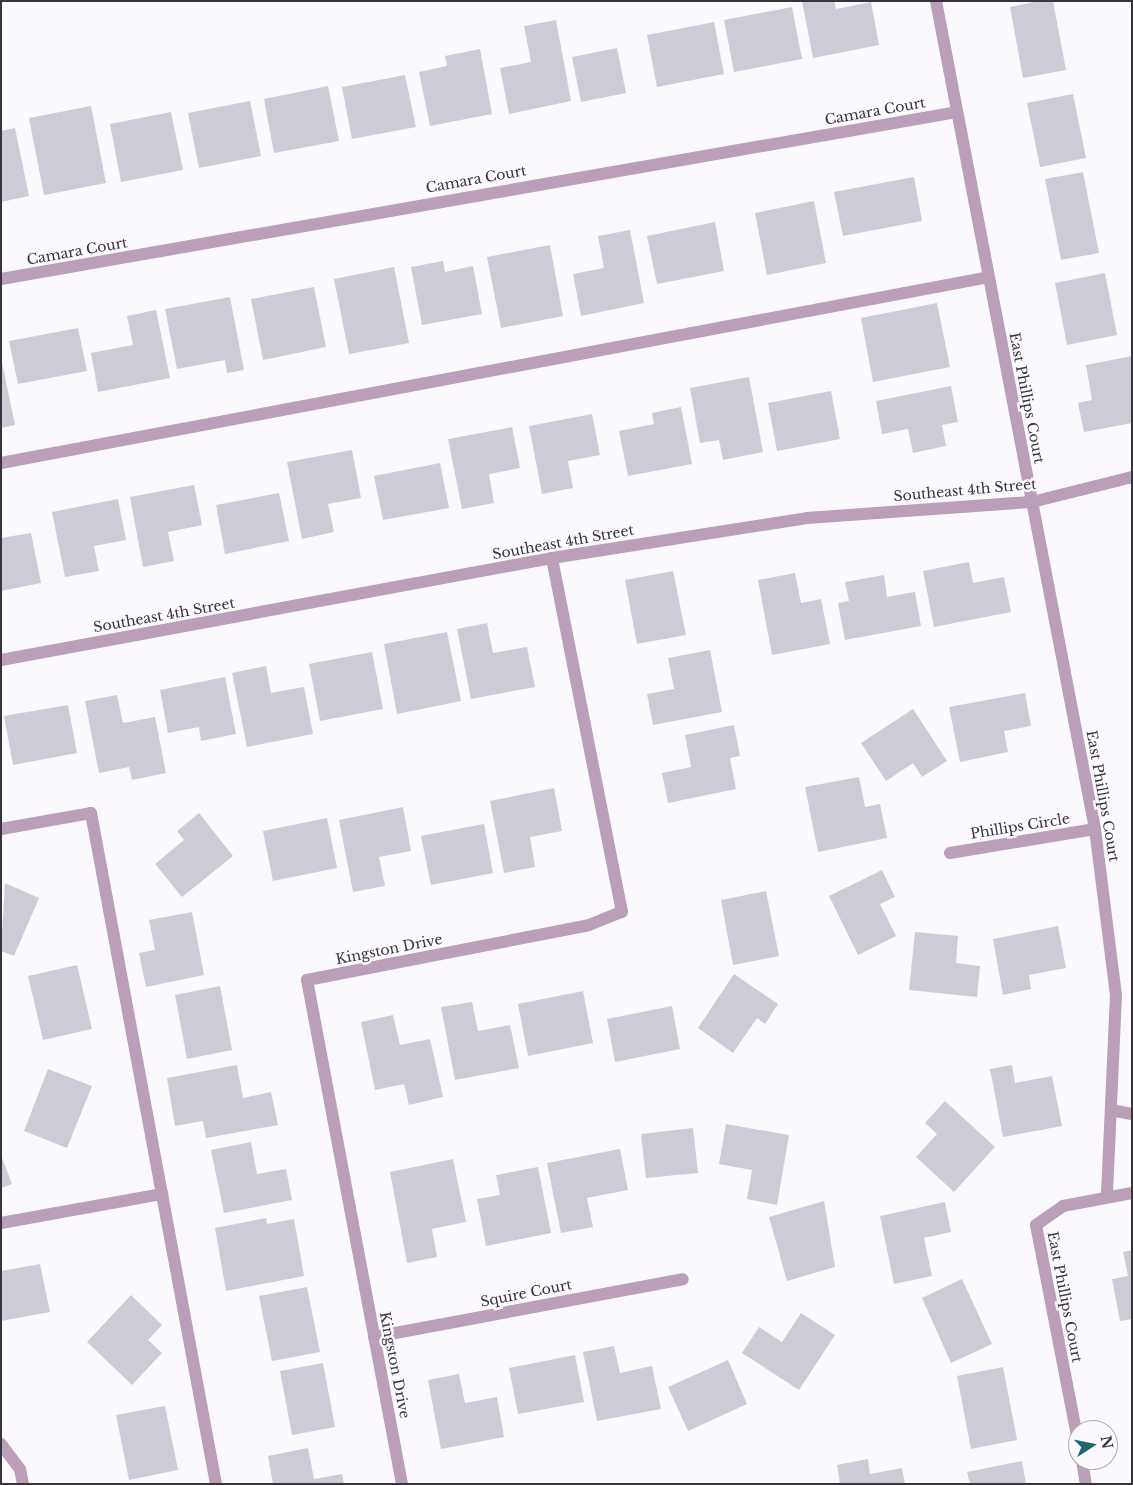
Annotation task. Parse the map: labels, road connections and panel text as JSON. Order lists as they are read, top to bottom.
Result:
{
  "streets": {
    "street": [
      "Camara Court",
      "East Phillips Court",
      "Southeast 4th Street",
      "Phillips Circle",
      "Kingston Drive",
      "Squire Court"
    ]
  },
  "crossings": [
    ["Camara Court", "East Phillips Court"],
    ["East Phillips Court", "Southeast 4th Street"],
    ["East Phillips Court", "Phillips Circle"],
    ["Southeast 4th Street", "Kingston Drive"],
    ["Kingston Drive", "Squire Court"]
  ],
  "north": "right"
}
